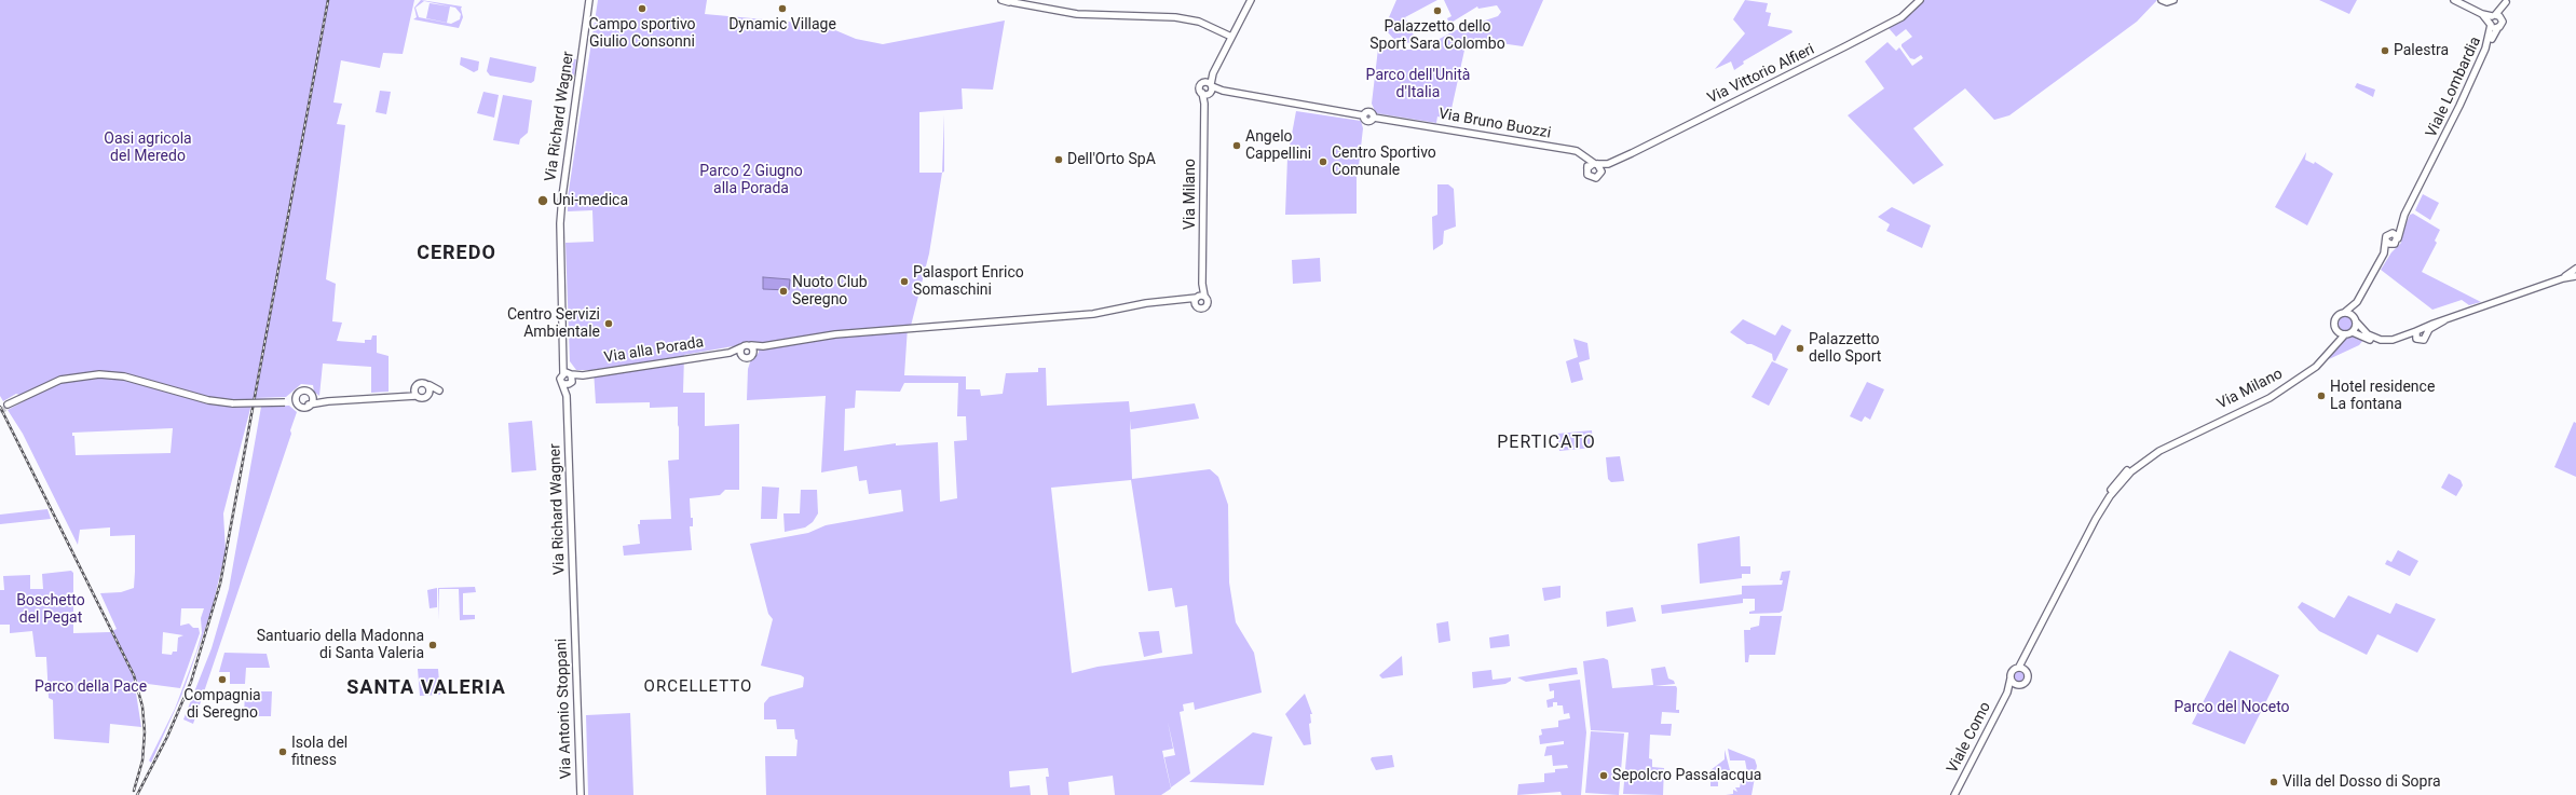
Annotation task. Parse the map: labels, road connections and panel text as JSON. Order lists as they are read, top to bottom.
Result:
{
  "streets": {
    "street": [
      "Via Vittorio Alfieri",
      "Viale Lombardia",
      "Via Richard Wagner",
      "Via Bruno Buozzi",
      "Via Milano",
      "Via alla Porada",
      "Via Antonio Stoppani",
      "Viale Como"
    ]
  },
  "crossings": [
    ["Via Vittorio Alfieri", "Via Bruno Buozzi"],
    ["Via Richard Wagner", "Via alla Porada"],
    ["Via Richard Wagner", "Via Antonio Stoppani"],
    ["Via Bruno Buozzi", "Via Milano"],
    ["Via Milano", "Viale Como"]
  ],
  "districts": [
    "CEREDO",
    "PERTICATO",
    "ORCELLETTO",
    "SANTA VALERIA"
  ],
  "parks": [
    "Parco dell'Unità d'Italia",
    "Oasi agricola del Meredo",
    "Parco 2 Giugno alla Porada",
    "Boschetto del Pegat",
    "Parco della Pace",
    "Parco del Noceto"
  ],
  "places": [
    "Campo sportivo Giulio Consonni",
    "Dynamic Village",
    "Palazzetto dello Sport Sara Colombo",
    "Palestra",
    "Angelo Cappellini",
    "Dell'Orto SpA",
    "Centro Sportivo Comunale",
    "Uni-medica",
    "Palasport Enrico Somaschini",
    "Nuoto Club Seregno",
    "Centro Servizi Ambientale",
    "Palazzetto dello Sport",
    "Hotel residence La fontana",
    "Santuario della Madonna di Santa Valeria",
    "Compagnia di Seregno",
    "Isola del fitness",
    "Sepolcro Passalacqua",
    "Villa del Dosso di Sopra"
  ]
}
